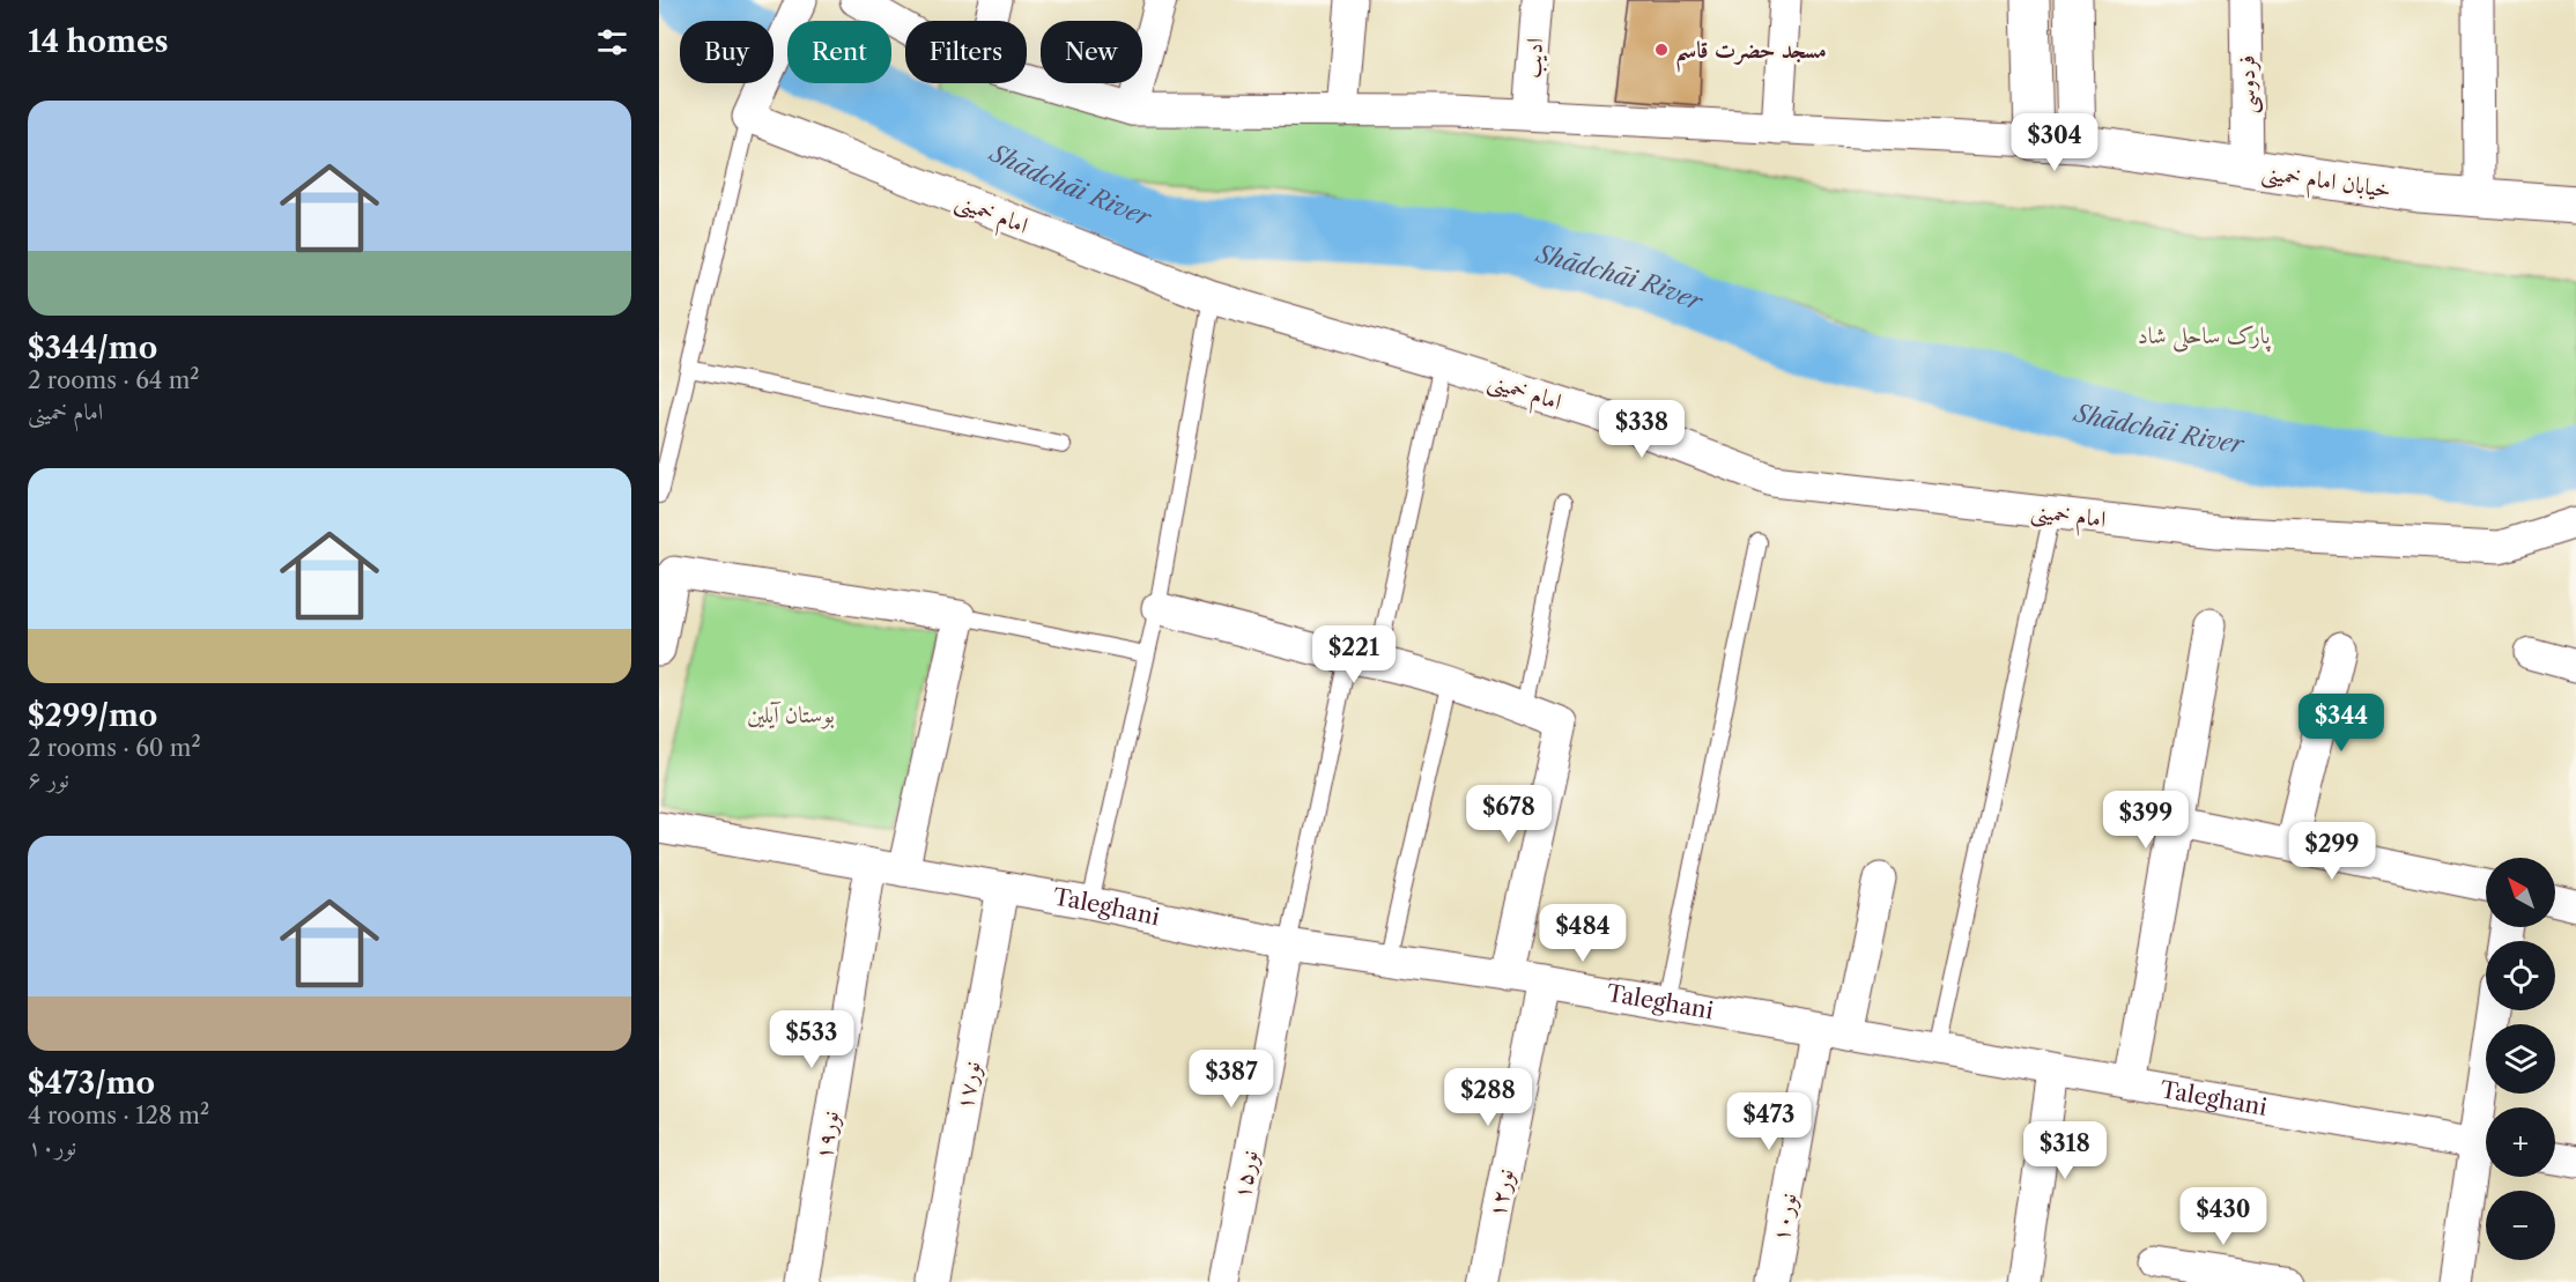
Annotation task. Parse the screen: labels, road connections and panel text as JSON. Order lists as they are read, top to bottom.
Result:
{
  "streets": {
    "street": [
      "ادیب",
      "فردوسی",
      "خیابان امام خمینی",
      "امام خمینی",
      "Taleghani",
      "نور۱۷",
      "نور۱۹",
      "نور۱۵",
      "نور۱۲",
      "نور۱۰"
    ]
  },
  "crossings": [
    ["فردوسی", "خیابان امام خمینی"],
    ["Taleghani", "نور۱۷"],
    ["Taleghani", "نور۱۹"],
    ["Taleghani", "نور۱۵"],
    ["Taleghani", "نور۱۲"],
    ["Taleghani", "نور۱۰"]
  ],
  "water": ["Shādchāi River"],
  "parks": ["پارک ساحلی شاد", "بوستان آیلین"],
  "places": ["مسجد حضرت قاسم"],
  "north": "top left",
  "page": {
    "heading": "14 homes",
    "chip": [
      "Buy",
      "Rent",
      "Filters",
      "New"
    ],
    "list": [
      {
        "name": "$344/mo",
        "note": "2 rooms · 64 m² · امام خمینی"
      },
      {
        "name": "$299/mo",
        "note": "2 rooms · 60 m² · نور ۶"
      },
      {
        "name": "$473/mo",
        "note": "4 rooms · 128 m² · نور۱۰"
      }
    ],
    "price": [
      "$304",
      "$338",
      "$221",
      "$344",
      "$678",
      "$399",
      "$299",
      "$484",
      "$533",
      "$387",
      "$288",
      "$473",
      "$318",
      "$430"
    ],
    "map_buttons": ["+", "−"]
  }
}
